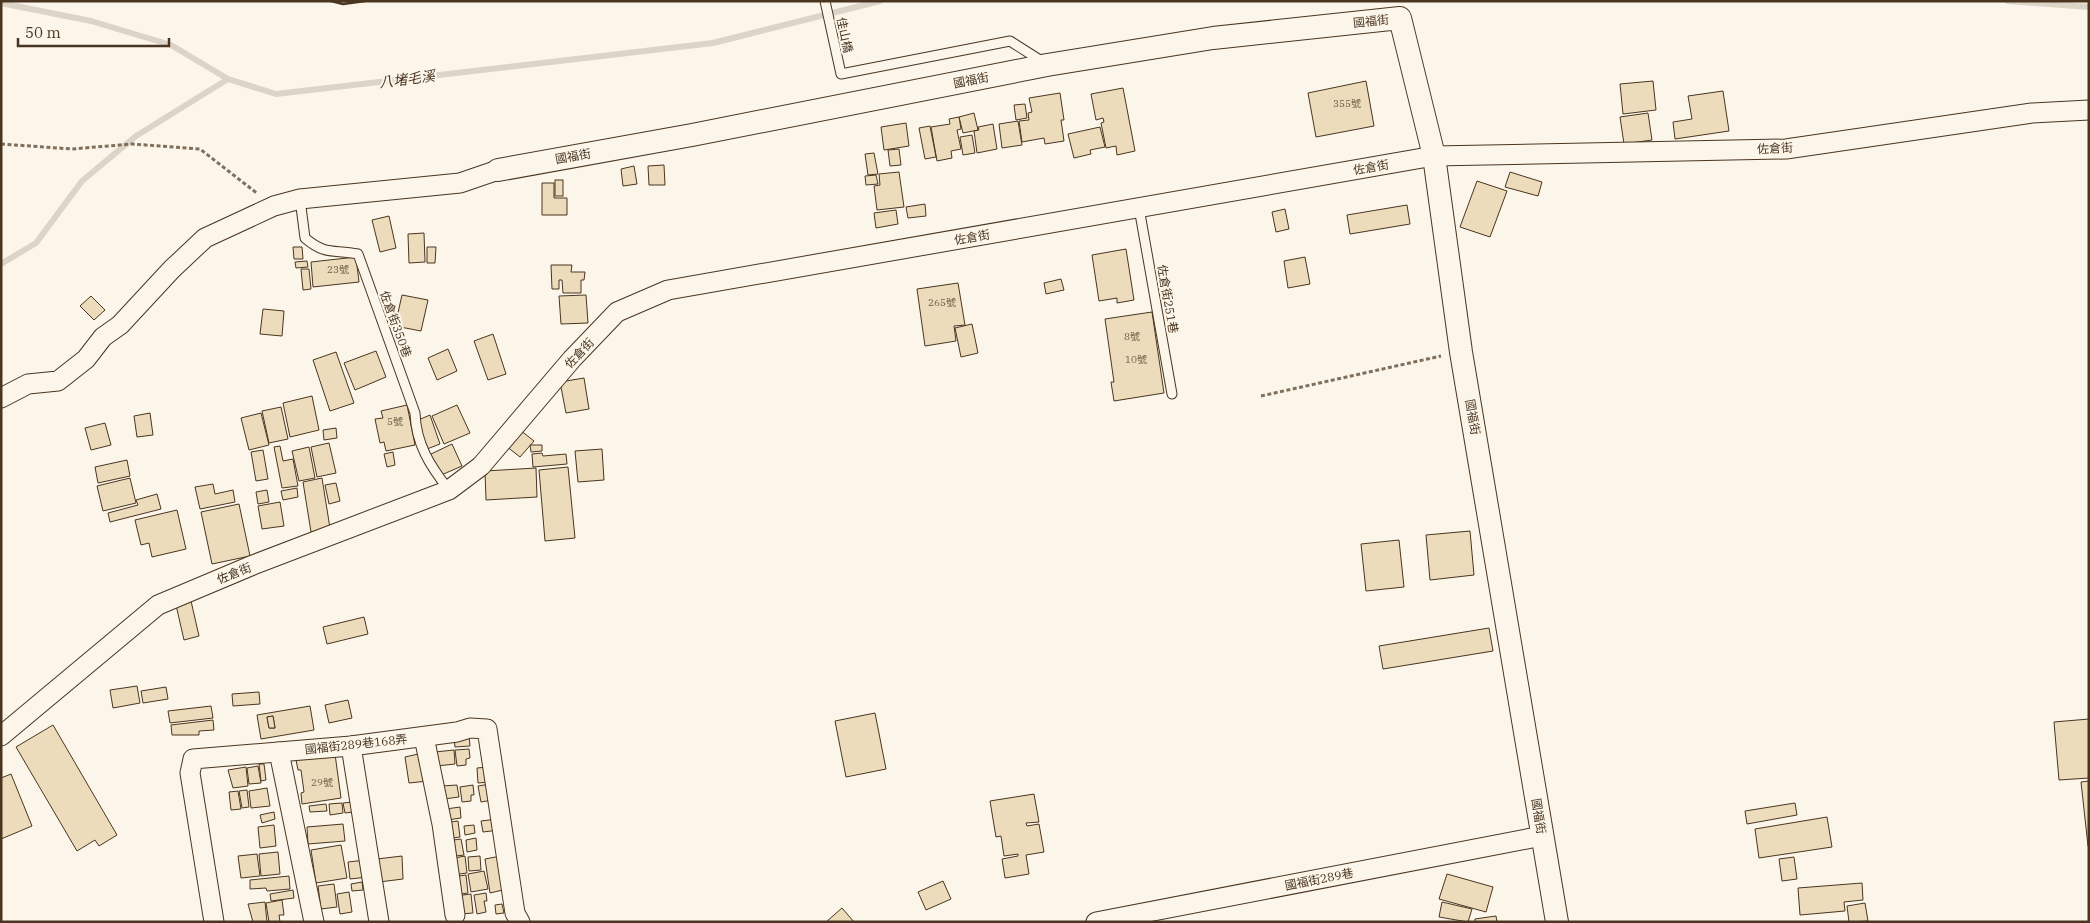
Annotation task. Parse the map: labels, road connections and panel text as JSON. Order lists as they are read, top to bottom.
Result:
{
  "streets": {
    "street": [
      "國福街",
      "佐倉街",
      "國福街289巷168弄",
      "國福街289巷"
    ],
    "lane": ["佳山橋", "佐倉街251巷", "佐倉街350巷"]
  },
  "crossings": [
    ["國福街", "佳山橋"],
    ["國福街", "佐倉街"],
    ["國福街", "國福街289巷"],
    ["佐倉街", "佐倉街251巷"],
    ["佐倉街", "佐倉街350巷"]
  ],
  "water": ["八堵毛溪"],
  "house_numbers": [
    "355號",
    "23號",
    "265號",
    "8號",
    "10號",
    "5號",
    "29號"
  ],
  "scale_bar": "50 m"
}
